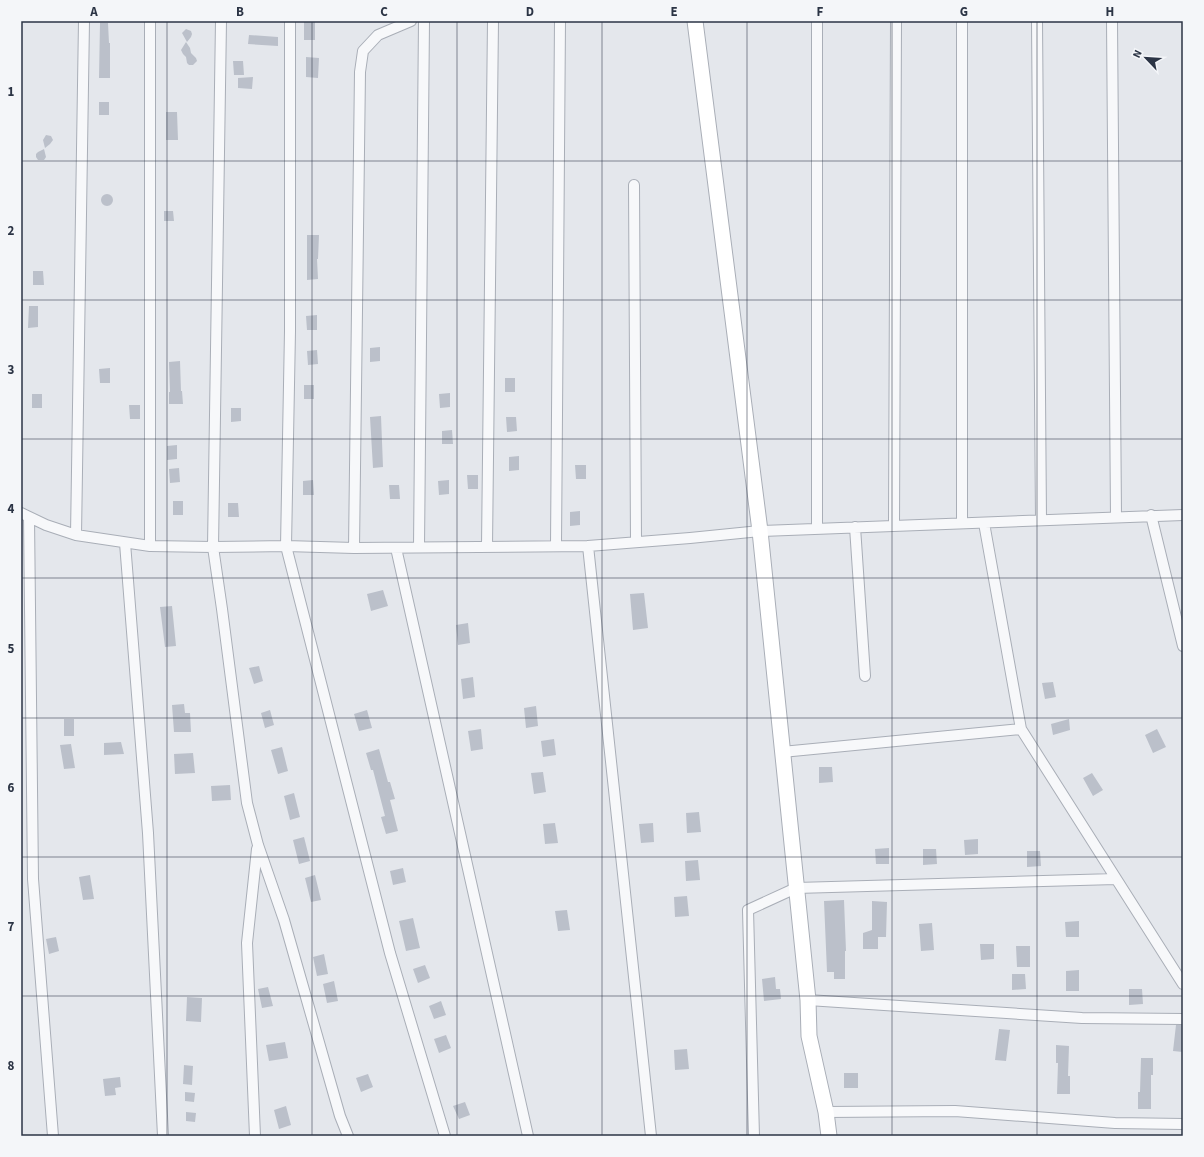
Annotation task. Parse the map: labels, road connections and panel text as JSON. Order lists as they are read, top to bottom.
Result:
{
  "north": "top left",
  "grid": {
    "columns": [
      "A",
      "B",
      "C",
      "D",
      "E",
      "F",
      "G",
      "H"
    ],
    "rows": [
      "1",
      "2",
      "3",
      "4",
      "5",
      "6",
      "7",
      "8"
    ]
  }
}
